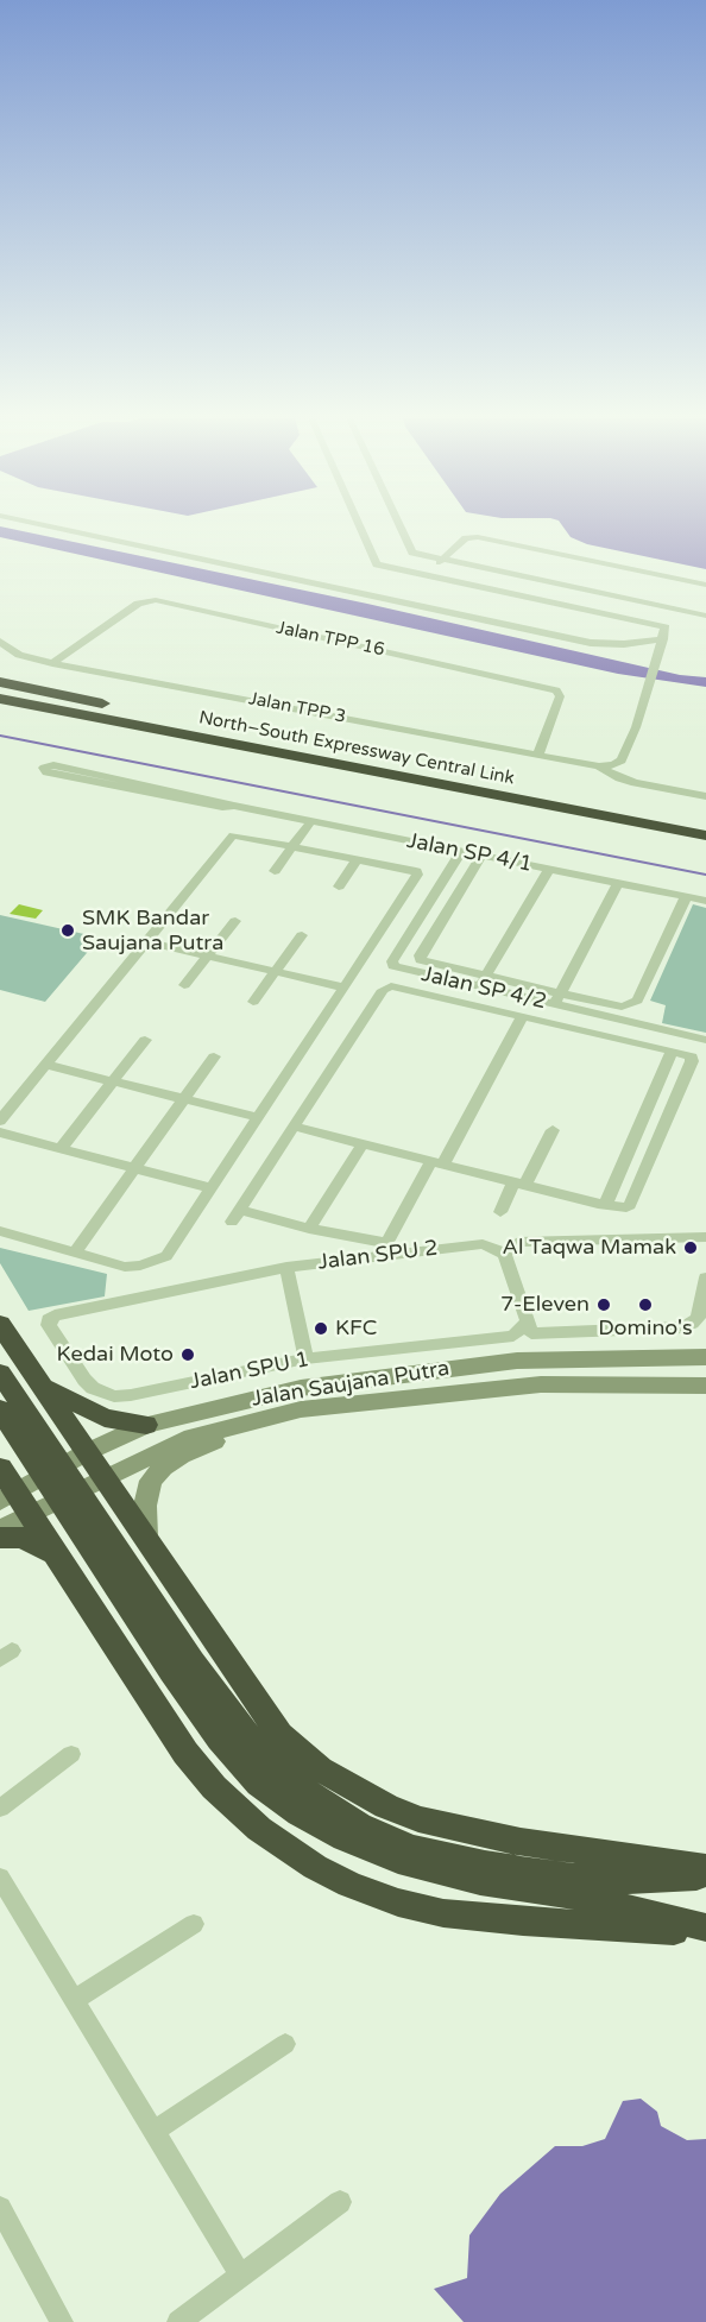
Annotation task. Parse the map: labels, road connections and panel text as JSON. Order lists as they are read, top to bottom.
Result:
{
  "streets": {
    "highway": ["North–South Expressway Central Link"],
    "main road": ["Jalan Saujana Putra"],
    "street": [
      "Jalan TPP 16",
      "Jalan TPP 3",
      "Jalan SP 4/1",
      "Jalan SP 4/2",
      "Jalan SPU 2",
      "Jalan SPU 1"
    ]
  },
  "crossings": [
    ["Jalan TPP 16", "Jalan TPP 3"],
    ["Jalan SP 4/1", "Jalan SP 4/2"],
    ["Jalan SPU 2", "Jalan SPU 1"]
  ],
  "places": [
    "SMK Bandar Saujana Putra",
    "Al Taqwa Mamak",
    "7-Eleven",
    "Domino's",
    "KFC",
    "Kedai Moto"
  ]
}
